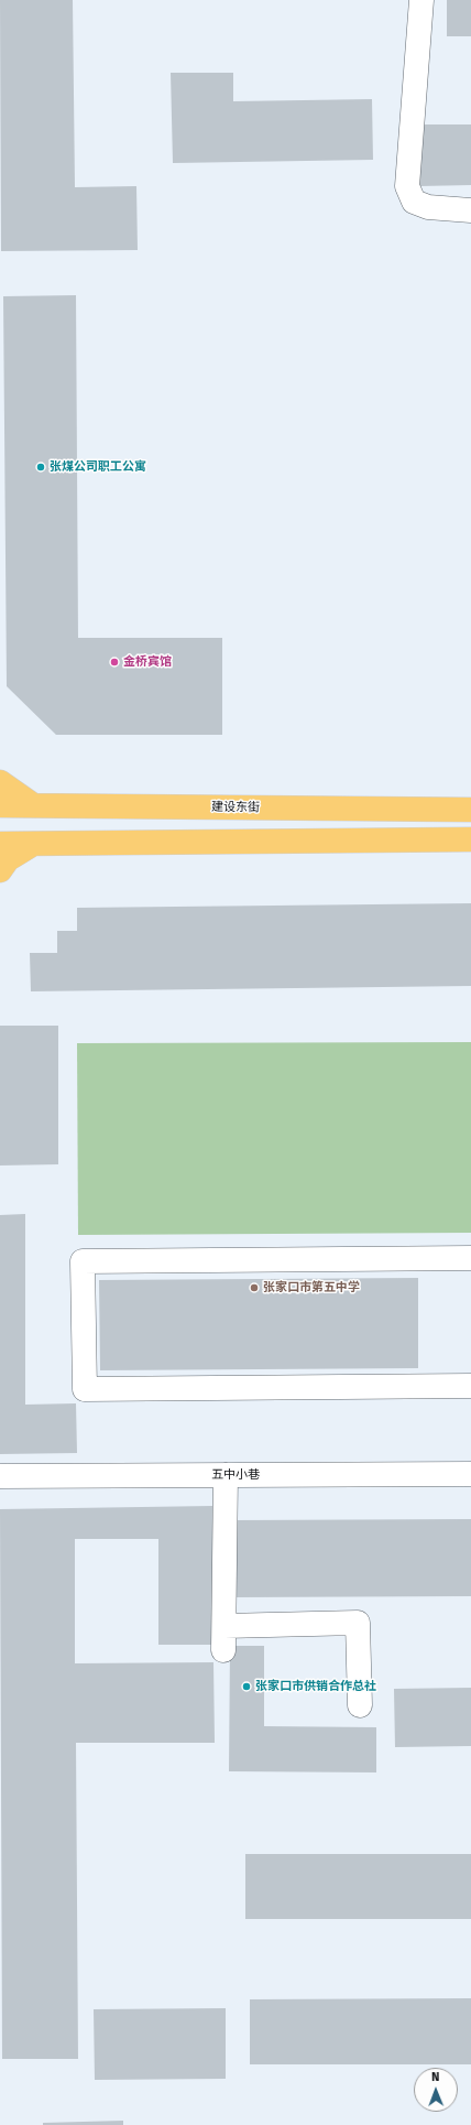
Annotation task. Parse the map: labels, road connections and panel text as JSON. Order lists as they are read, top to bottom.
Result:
{
  "streets": {
    "main road": ["建设东街"],
    "street": ["五中小巷"]
  },
  "places": [
    "张煤公司职工公寓",
    "金桥宾馆",
    "张家口市第五中学",
    "张家口市供销合作总社"
  ],
  "north": "top"
}
